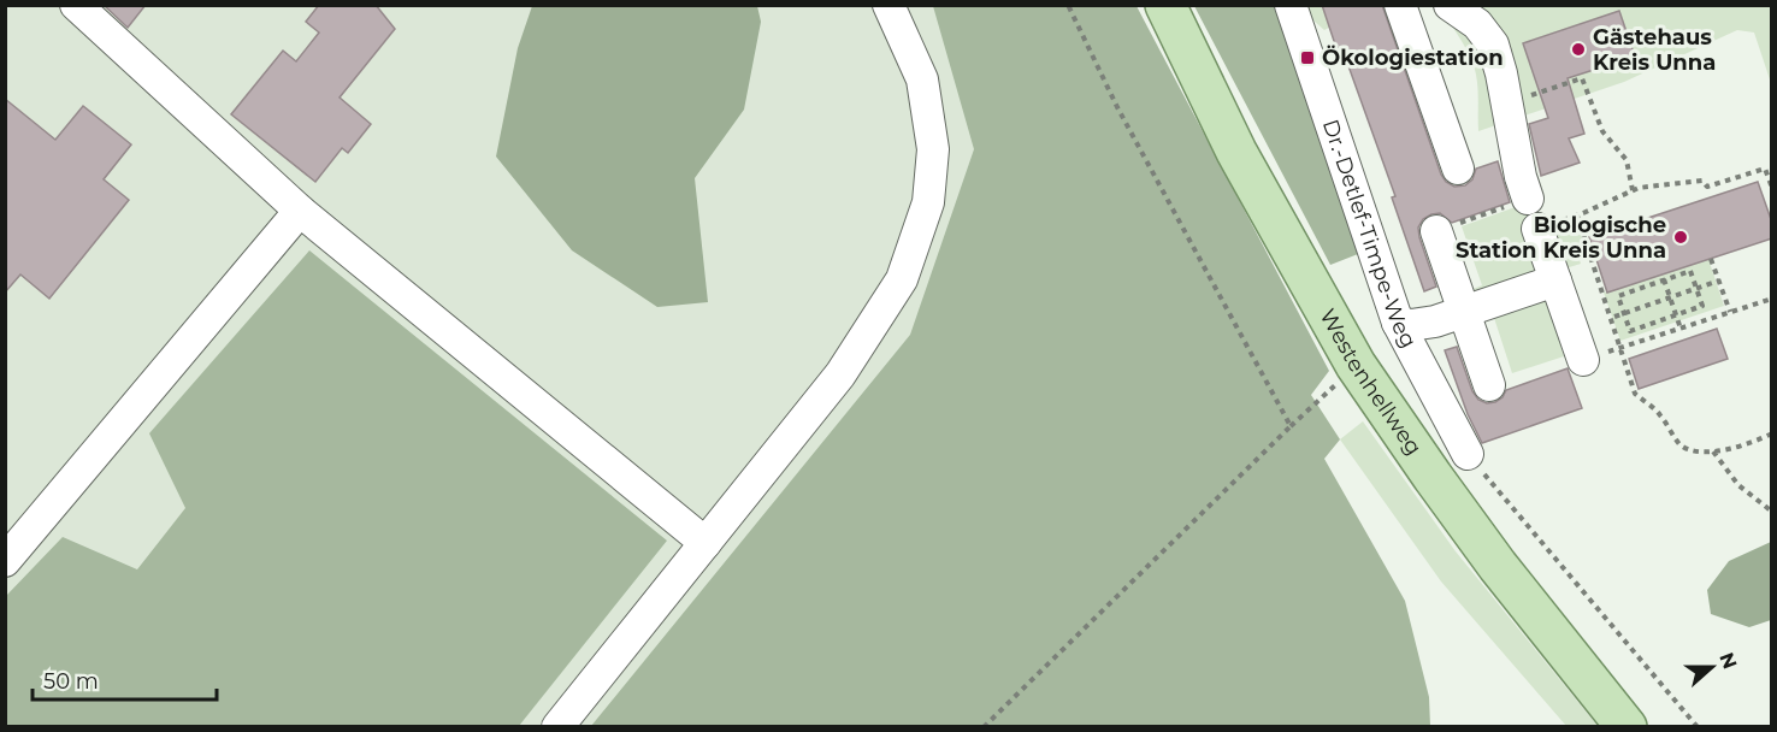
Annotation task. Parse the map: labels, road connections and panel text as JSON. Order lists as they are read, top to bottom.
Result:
{
  "streets": {
    "main road": ["Westenhellweg"],
    "lane": ["Dr.-Detlef-Timpe-Weg"]
  },
  "places": {
    "other": ["Gästehaus Kreis Unna", "Biologische Station Kreis Unna"],
    "transit": ["Ökologiestation"]
  },
  "scale_bar": "50 m",
  "north": "right"
}
